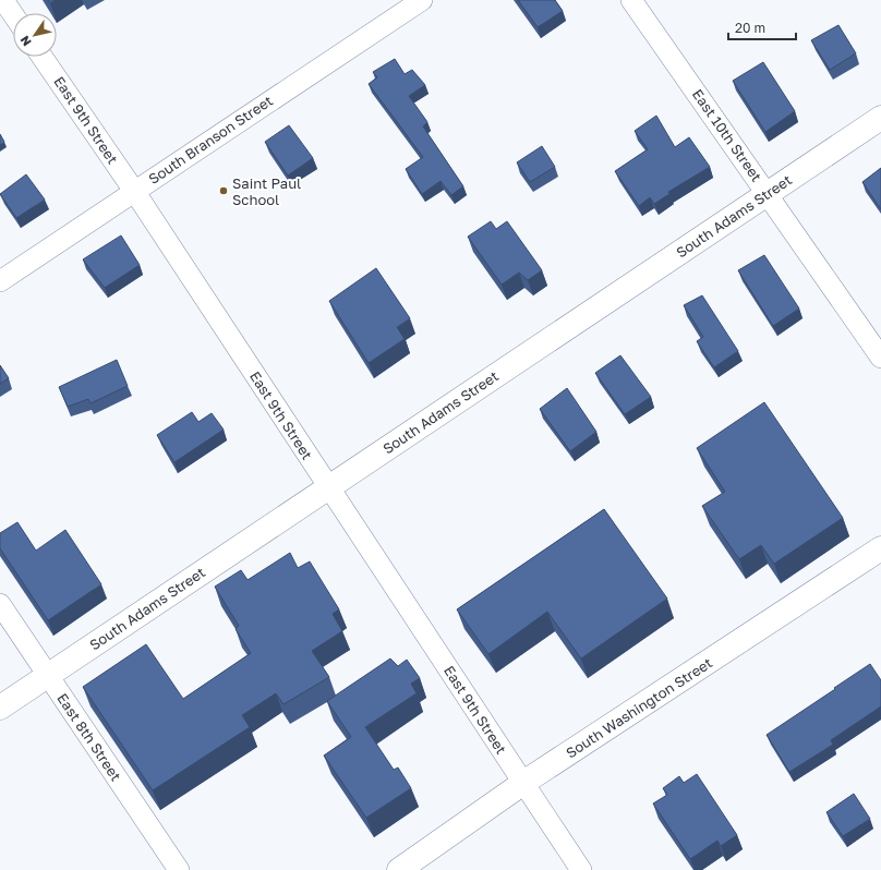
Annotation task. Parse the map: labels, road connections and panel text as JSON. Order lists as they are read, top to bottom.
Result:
{
  "streets": {
    "main road": ["South Adams Street", "South Washington Street"],
    "street": [
      "East 9th Street",
      "East 10th Street",
      "South Branson Street",
      "East 8th Street"
    ]
  },
  "crossings": [
    ["East 9th Street", "South Branson Street"],
    ["East 9th Street", "South Adams Street"],
    ["East 9th Street", "South Washington Street"],
    ["East 10th Street", "South Adams Street"],
    ["South Adams Street", "East 8th Street"]
  ],
  "places": ["Saint Paul School"],
  "scale_bar": "20 m",
  "north": "bottom left"
}
